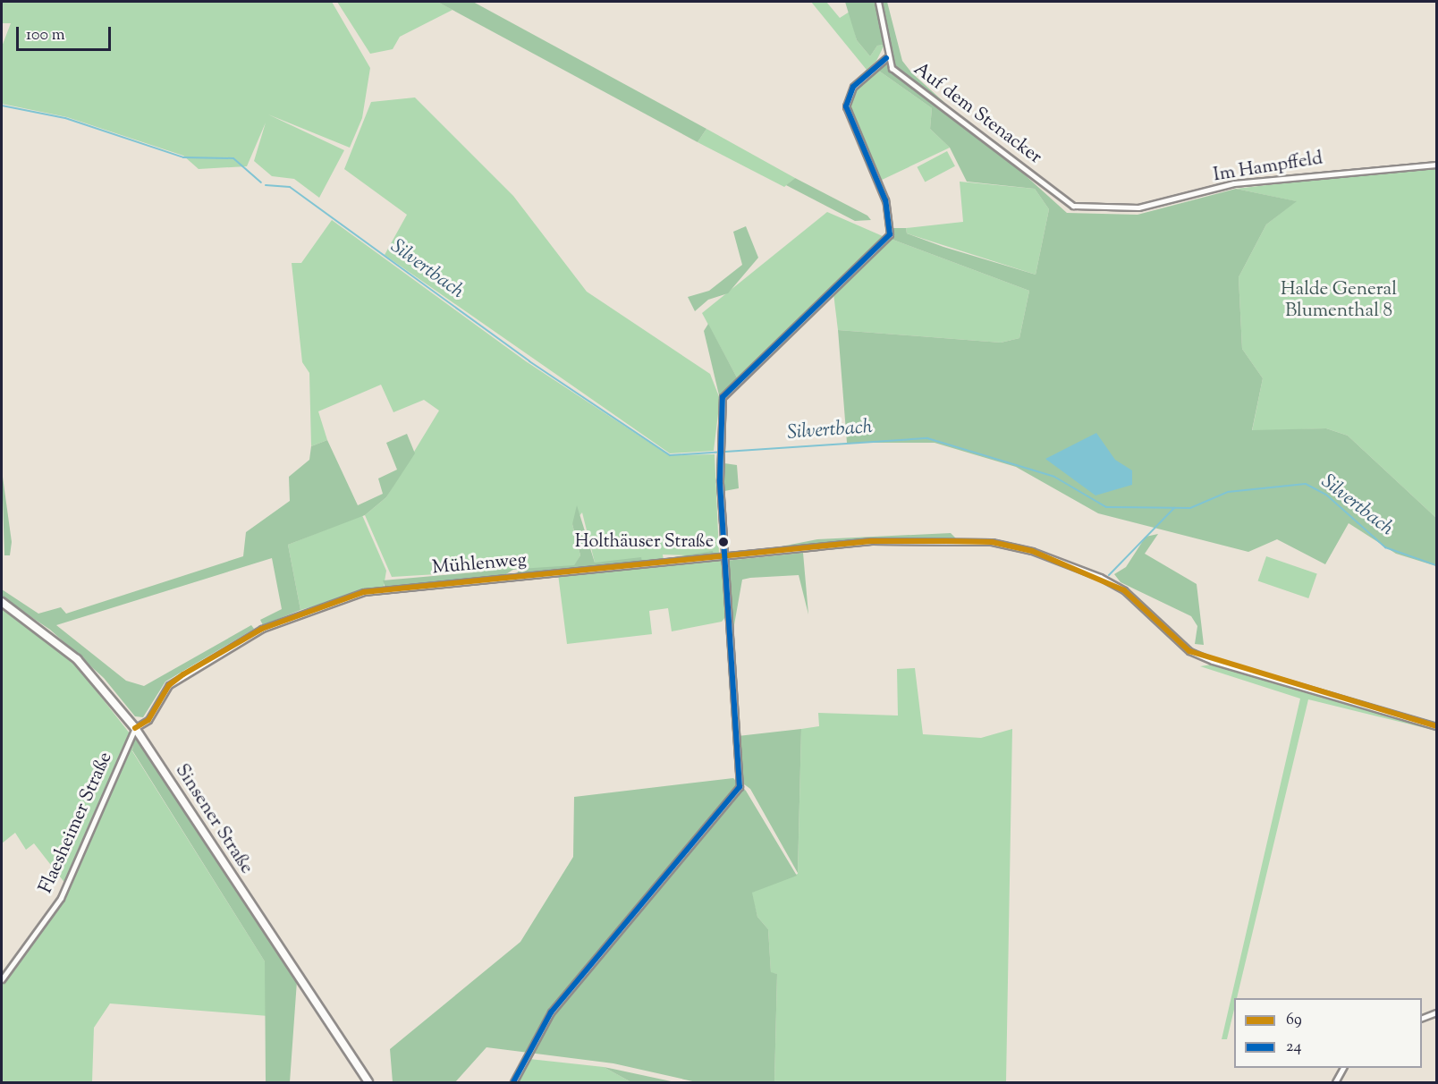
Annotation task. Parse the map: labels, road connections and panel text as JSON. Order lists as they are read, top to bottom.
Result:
{
  "streets": {
    "main road": ["Sinsener Straße"],
    "street": [
      "Auf dem Stenacker",
      "Im Hampffeld",
      "Mühlenweg",
      "Flaesheimer Straße"
    ]
  },
  "crossings": [
    ["Auf dem Stenacker", "Im Hampffeld"],
    ["Mühlenweg", "Sinsener Straße"],
    ["Mühlenweg", "Flaesheimer Straße"],
    ["Sinsener Straße", "Flaesheimer Straße"]
  ],
  "water": ["Silvertbach"],
  "parks": ["Halde General Blumenthal 8"],
  "places": ["Holthäuser Straße"],
  "lines": ["transit line 24", "transit line 69"],
  "legend": ["69", "24"],
  "scale_bar": "100 m"
}
